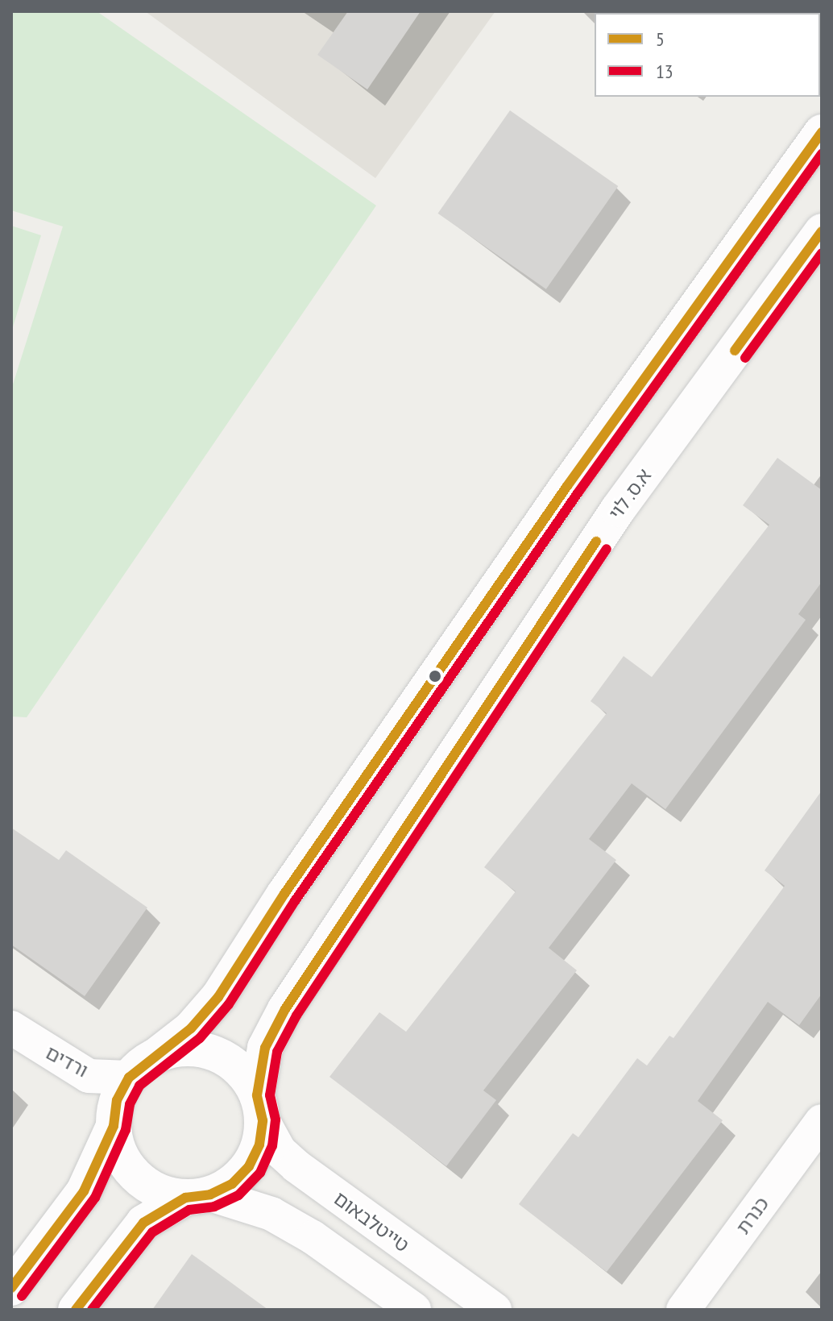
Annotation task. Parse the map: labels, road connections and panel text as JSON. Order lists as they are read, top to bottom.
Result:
{
  "streets": {
    "main road": ["א.ס. לוי"],
    "street": ["ורדים", "כנרת", "טייטלבאום"]
  },
  "crossings": [
    ["א.ס. לוי", "ורדים"],
    ["א.ס. לוי", "טייטלבאום"],
    ["ורדים", "טייטלבאום"]
  ],
  "lines": ["transit line 5", "transit line 13"],
  "legend": ["5", "13"]
}
